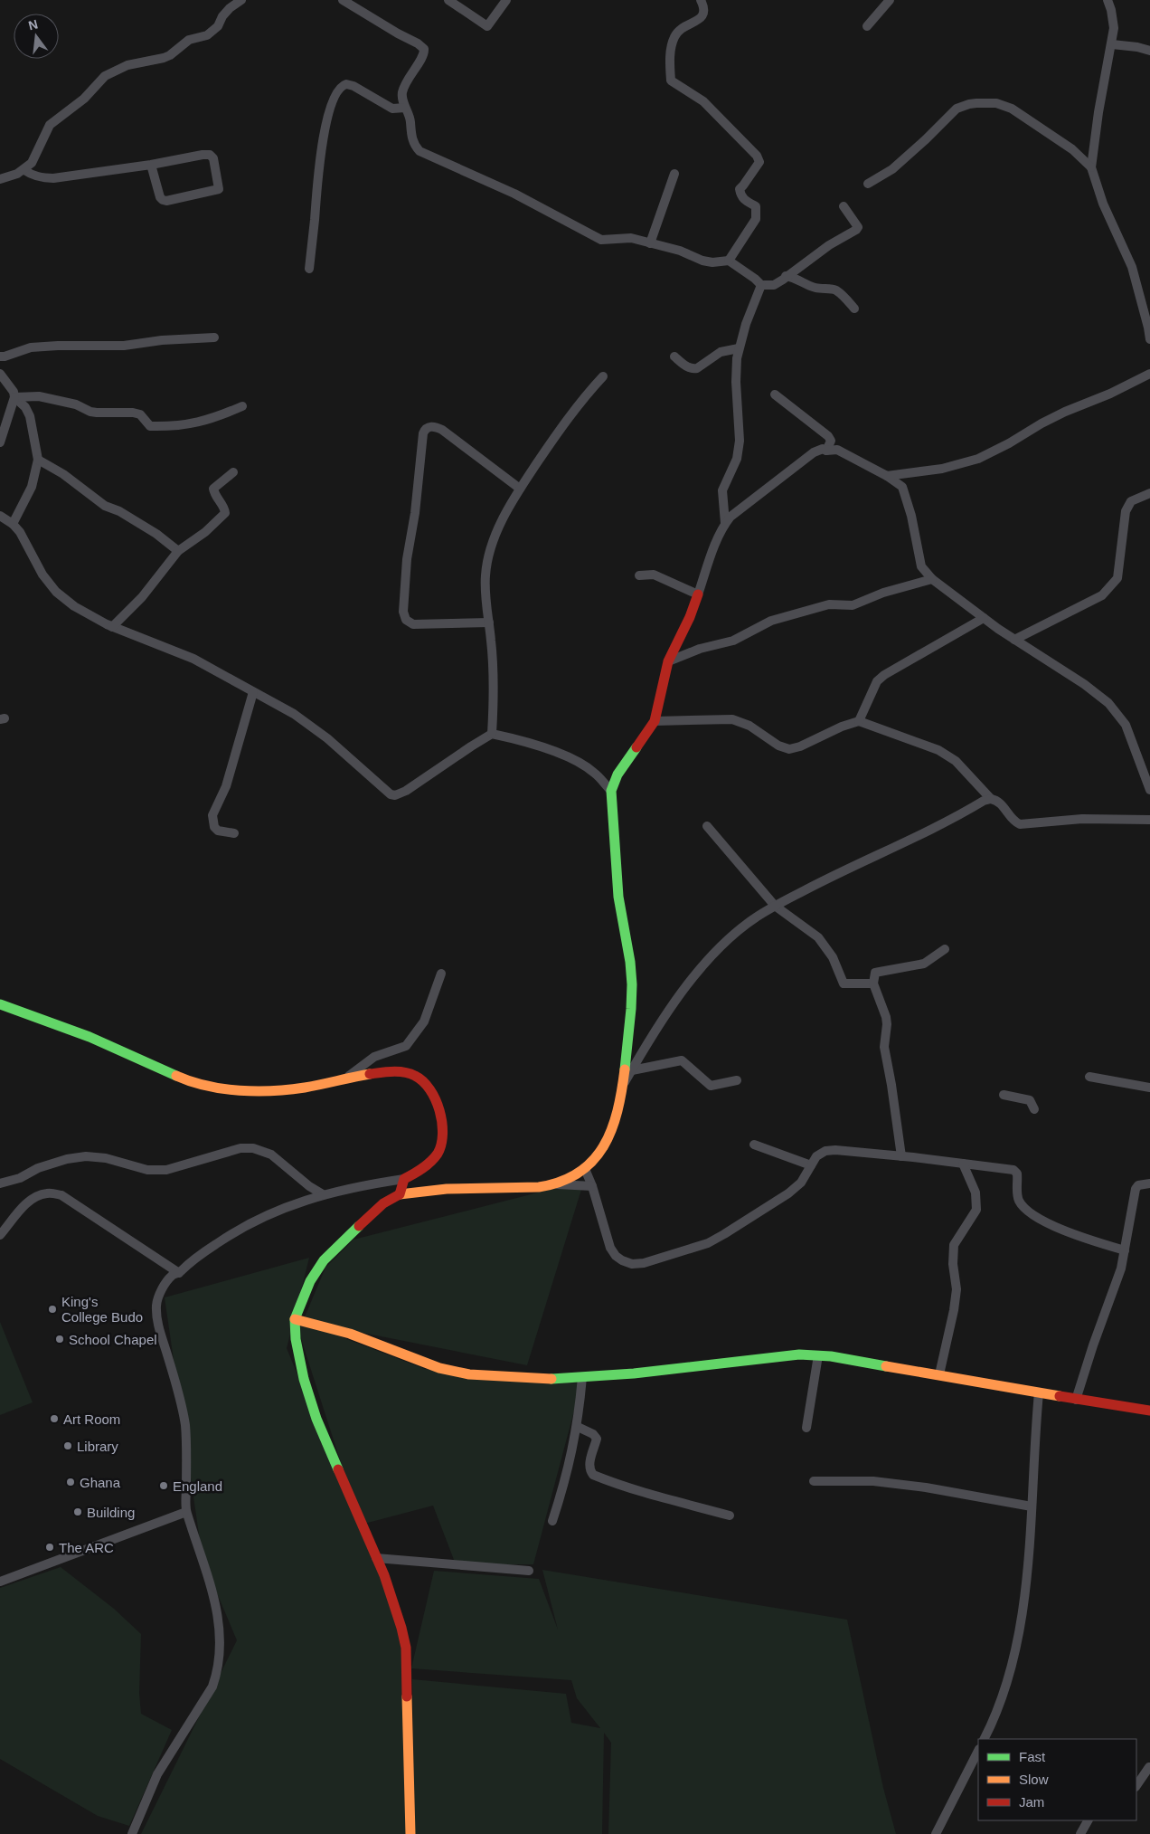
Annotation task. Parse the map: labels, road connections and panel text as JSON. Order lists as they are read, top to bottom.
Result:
{
  "places": [
    "King's College Budo",
    "School Chapel",
    "Art Room",
    "Library",
    "Ghana",
    "England",
    "Building",
    "The ARC"
  ],
  "legend": ["Fast", "Slow", "Jam"],
  "north": "top"
}
